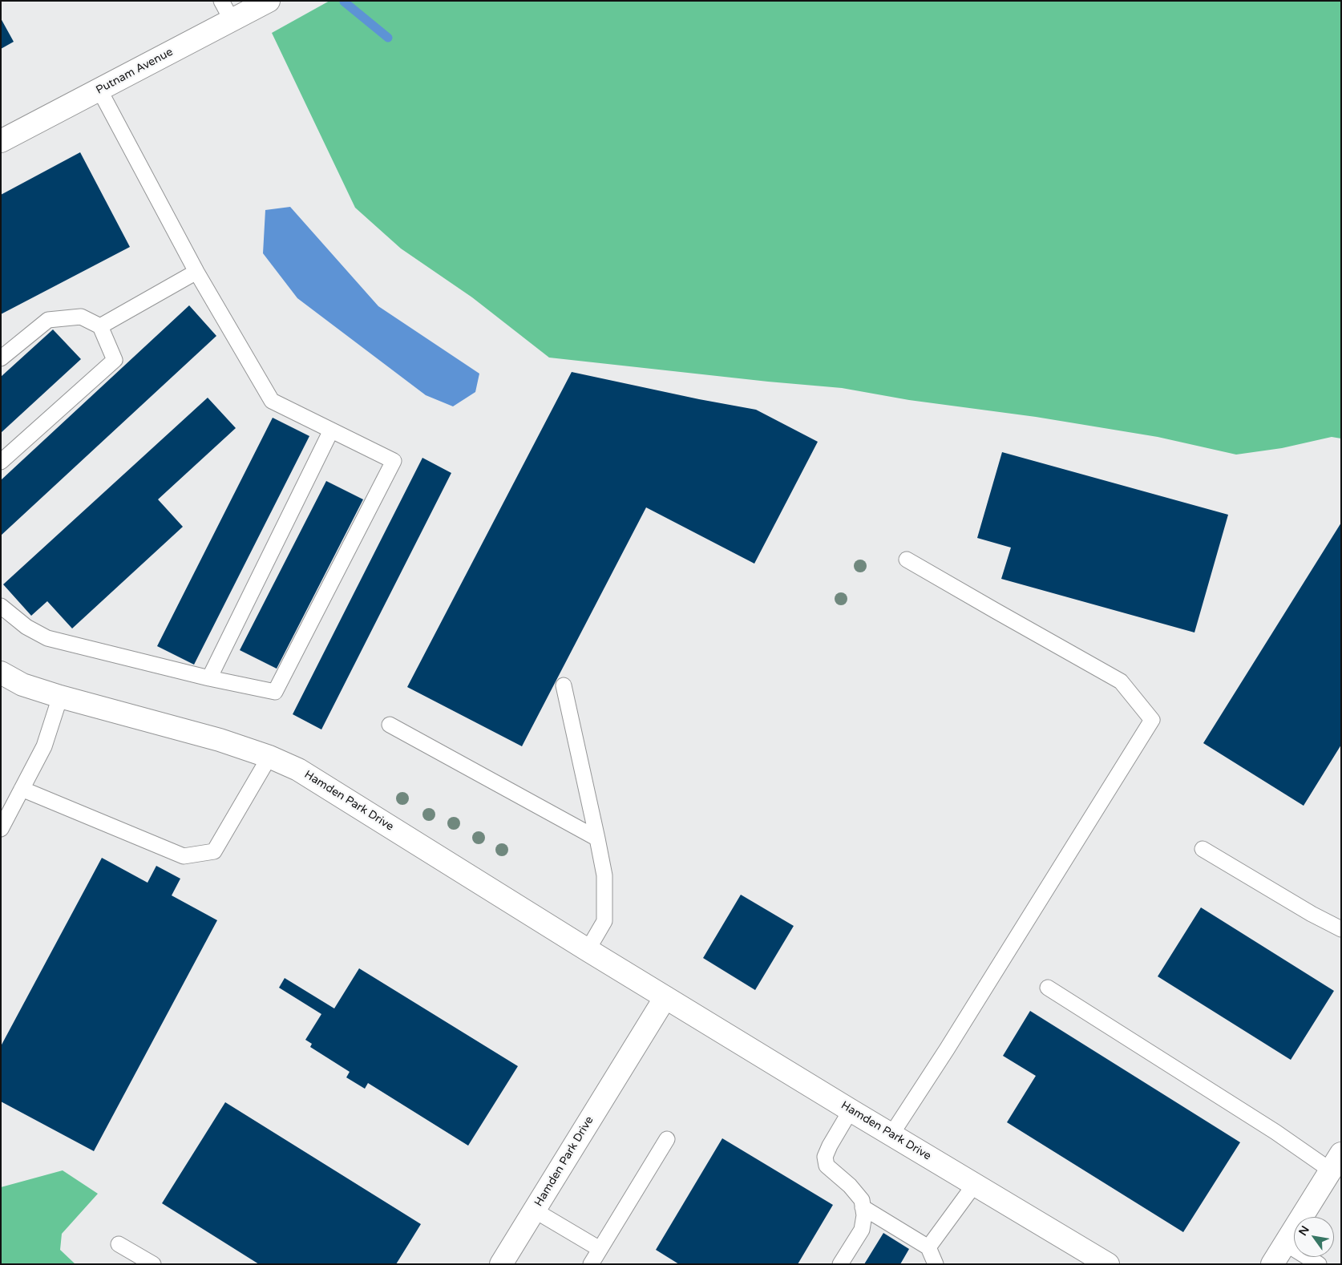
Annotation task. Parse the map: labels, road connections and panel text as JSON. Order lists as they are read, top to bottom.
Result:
{
  "streets": {
    "street": ["Putnam Avenue", "Hamden Park Drive"]
  },
  "north": "top left"
}
